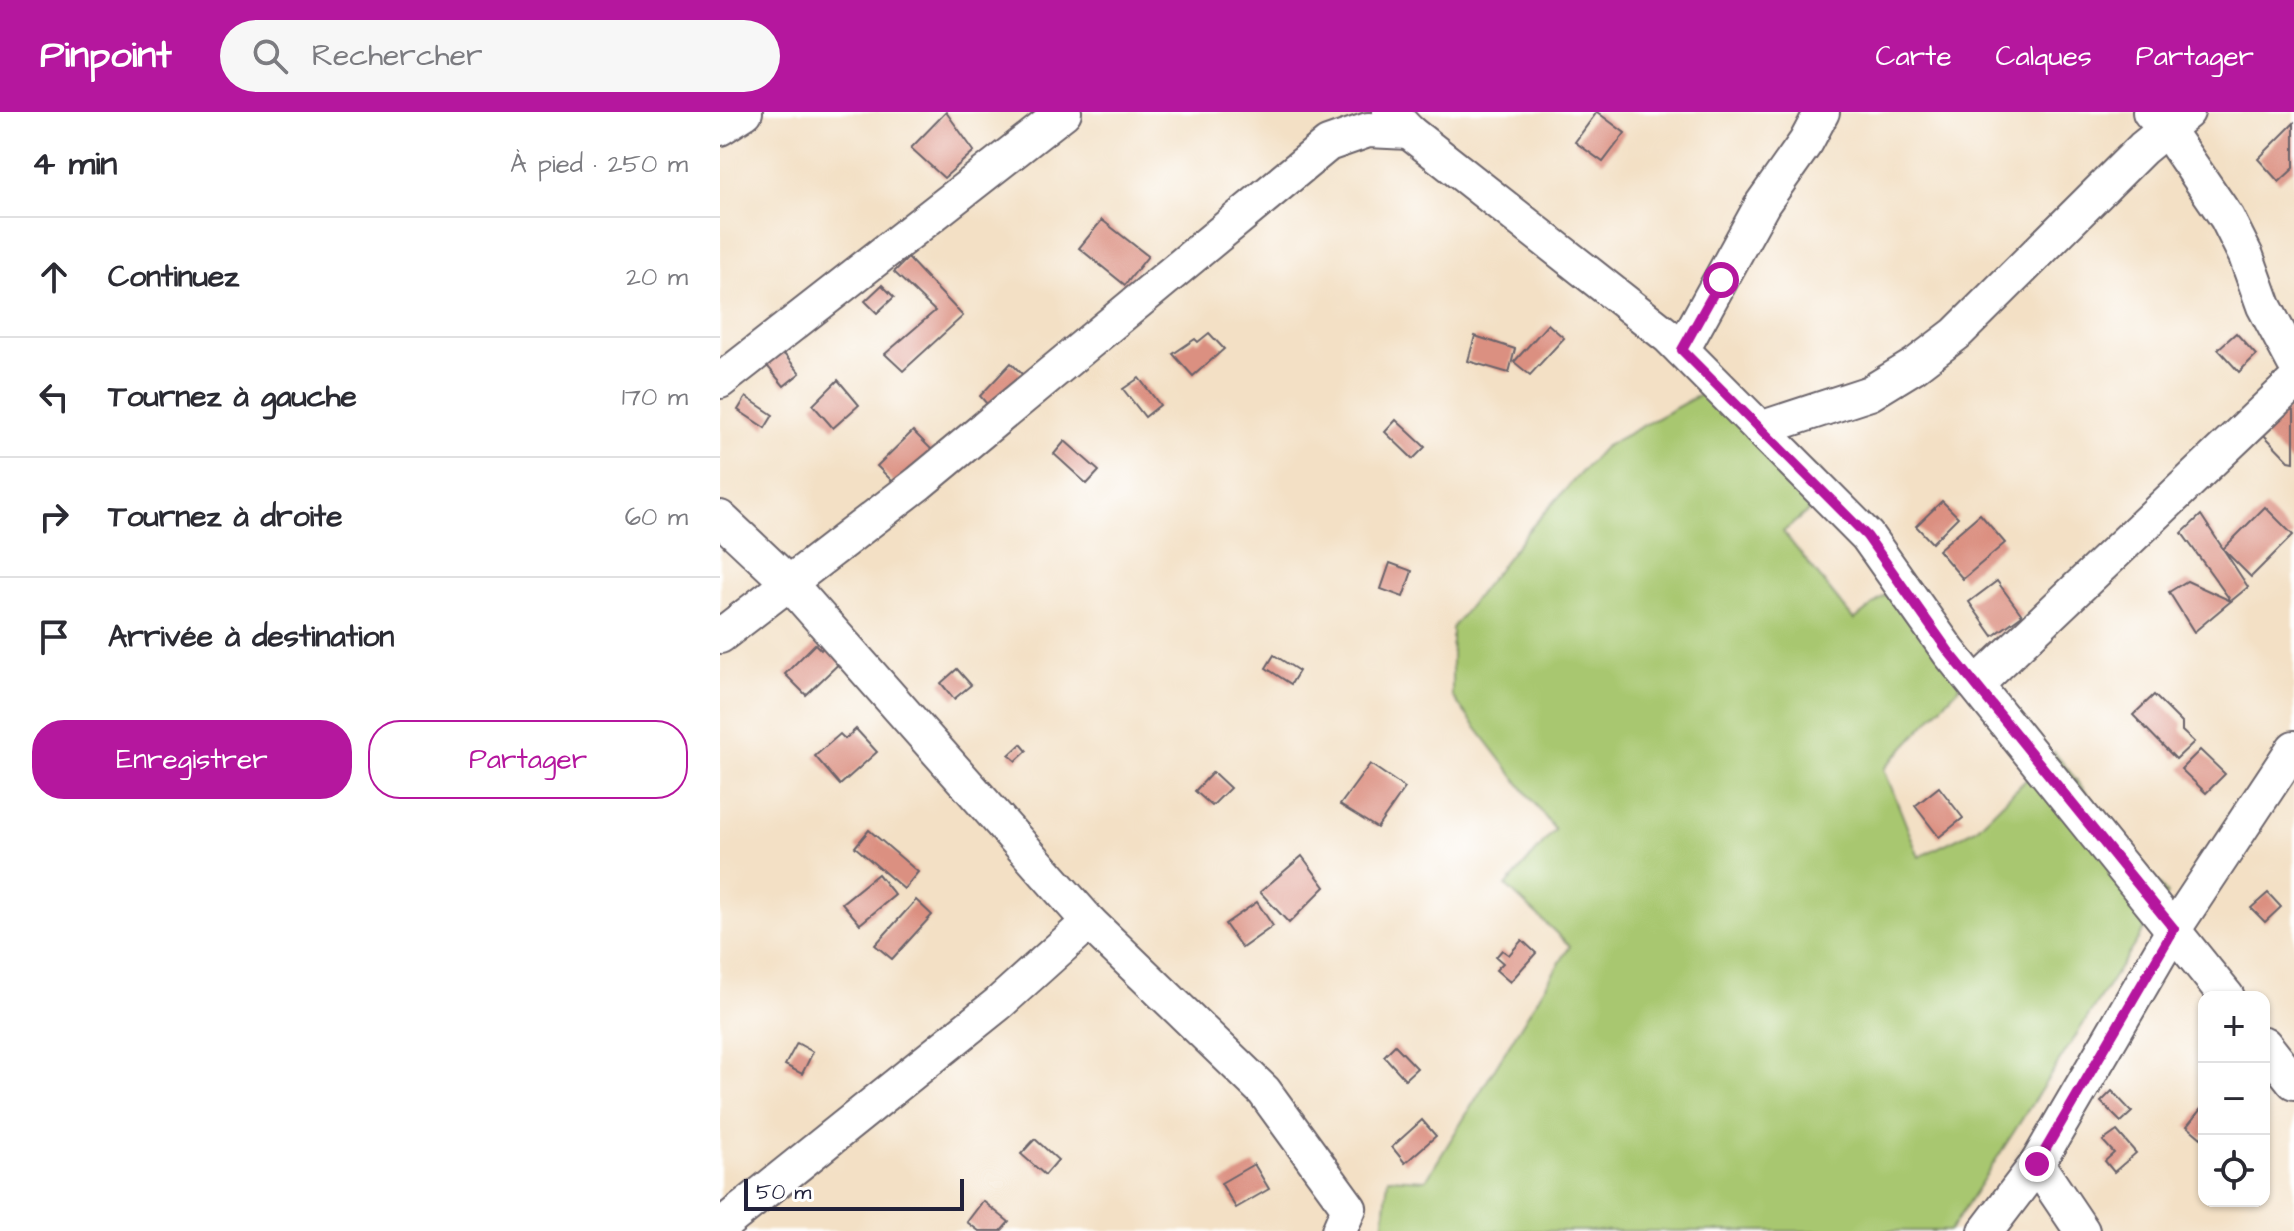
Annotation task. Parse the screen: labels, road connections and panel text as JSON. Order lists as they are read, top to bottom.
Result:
{
  "scale_bar": "50 m",
  "page": {
    "header": "Pinpoint",
    "search": "Rechercher",
    "nav": ["Carte", "Calques", "Partager"],
    "heading": ["4 min", "À pied · 250 m"],
    "list": [
      ["Continuez", "20 m"],
      ["Tournez à gauche", "170 m"],
      ["Tournez à droite", "60 m"],
      "Arrivée à destination"
    ],
    "buttons": ["Enregistrer", "Partager"],
    "map_buttons": ["+", "−"],
    "scale": "50 m"
  }
}
